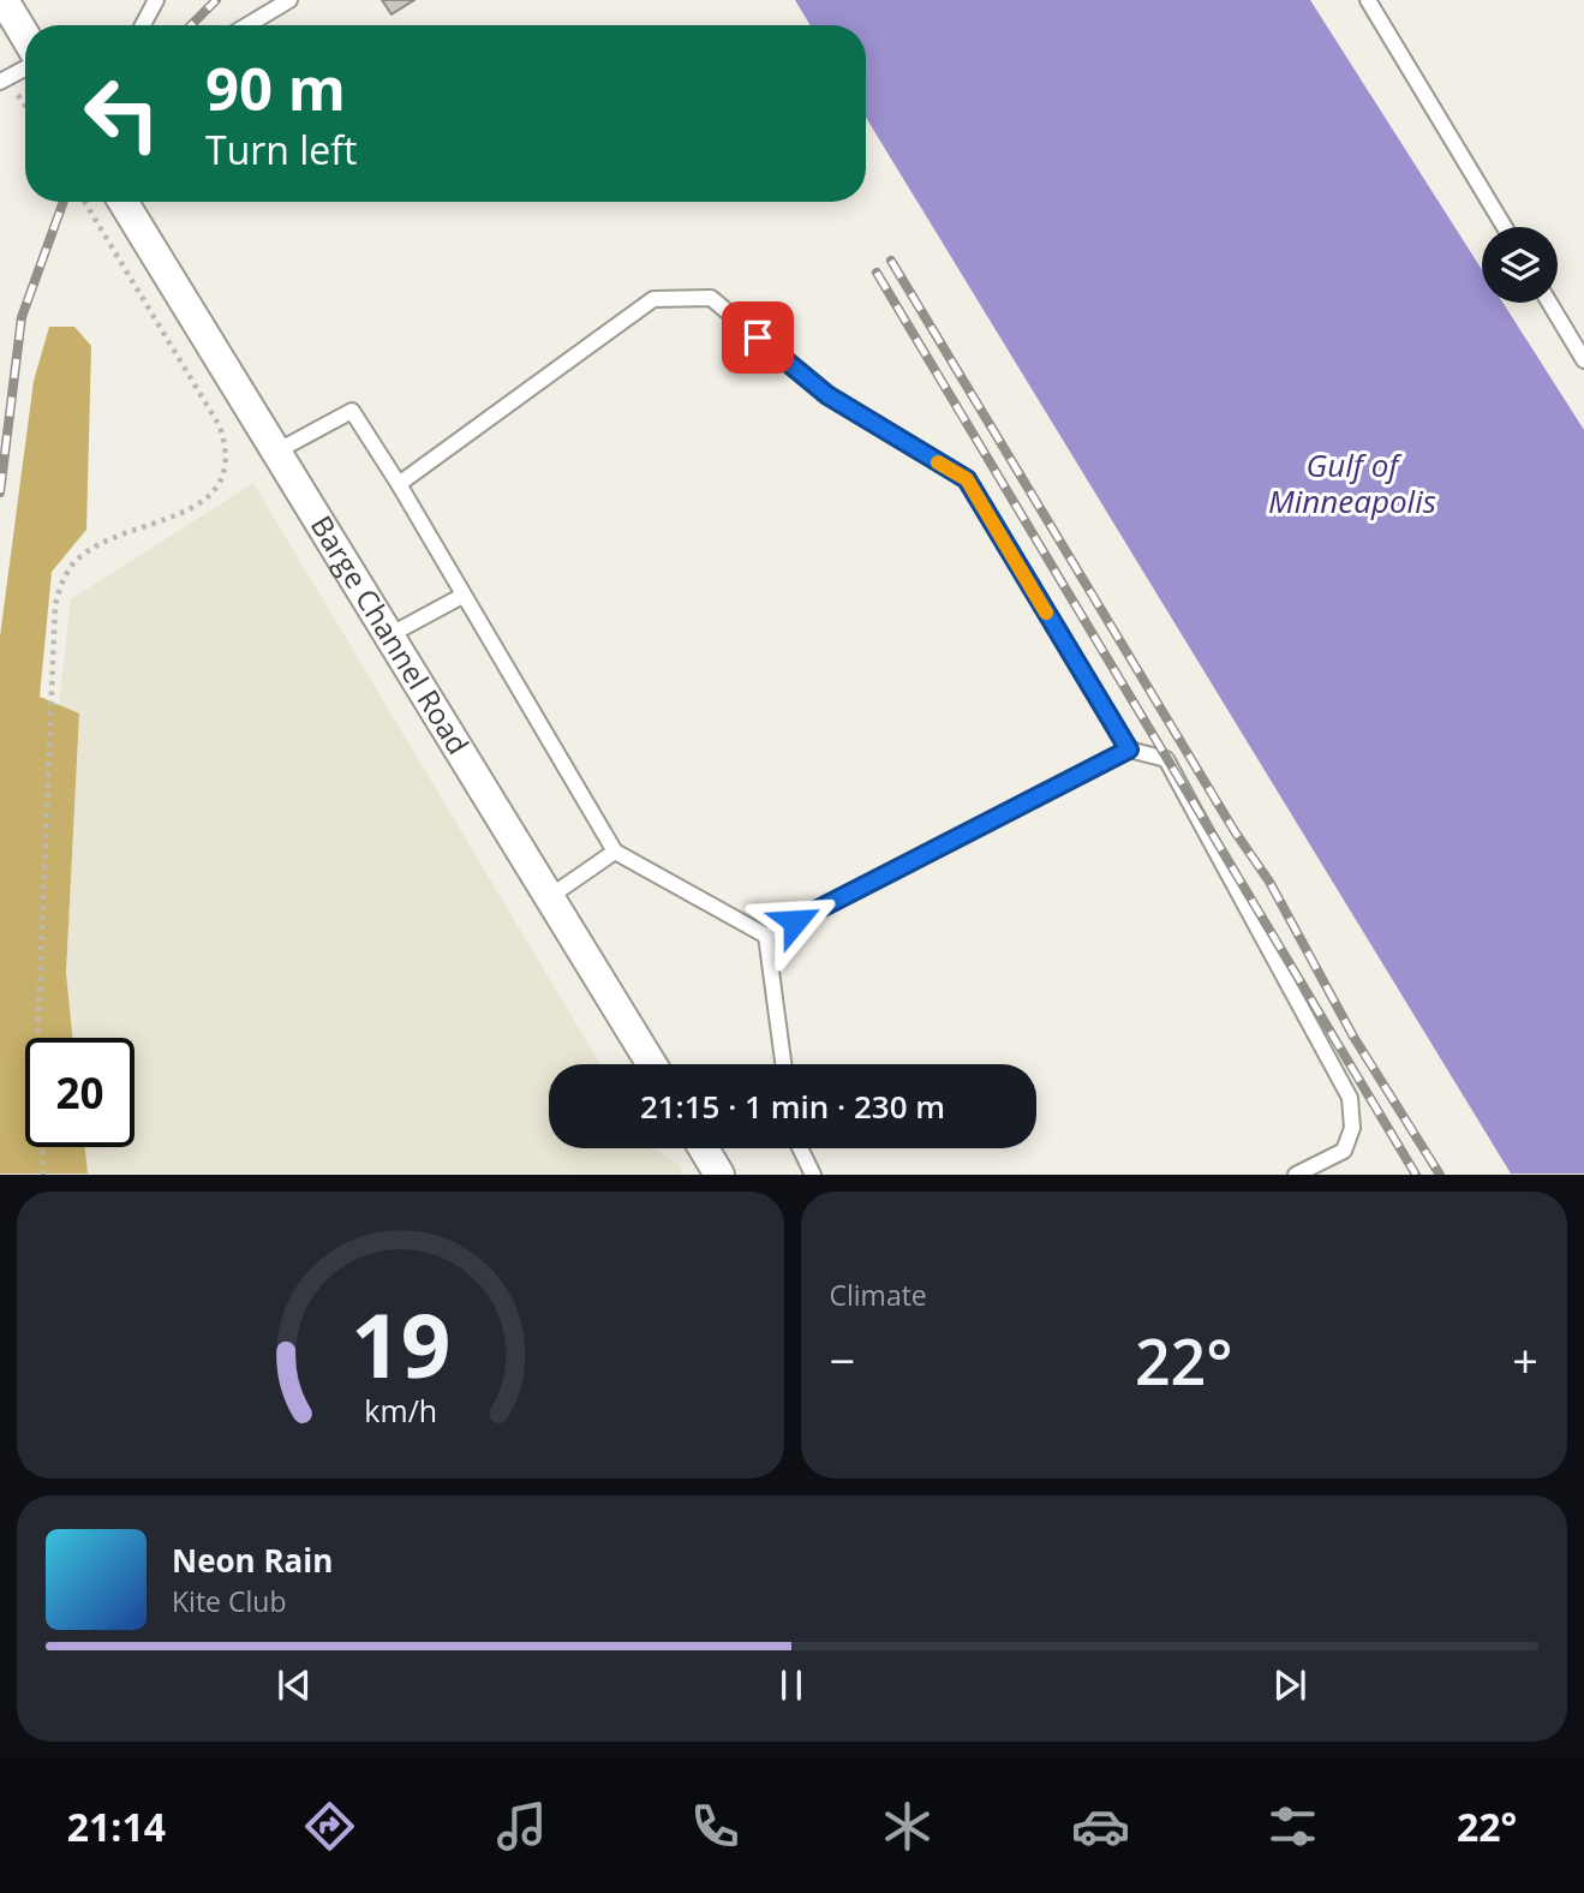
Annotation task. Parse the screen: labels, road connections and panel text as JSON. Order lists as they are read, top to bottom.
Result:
{
  "streets": {
    "street": ["Barge Channel Road"]
  },
  "water": ["Gulf of Minneapolis"],
  "page": {
    "turn": ["90 m", "Turn left"],
    "limit": "20",
    "trip": "21:15 · 1 min · 230 m",
    "tile": "Climate",
    "heat": ["−", "22°", "+"],
    "song": ["Neon Rain", "Kite Club"],
    "tabs": ["21:14", "22°"],
    "gauge": ["19", "km/h"]
  }
}
